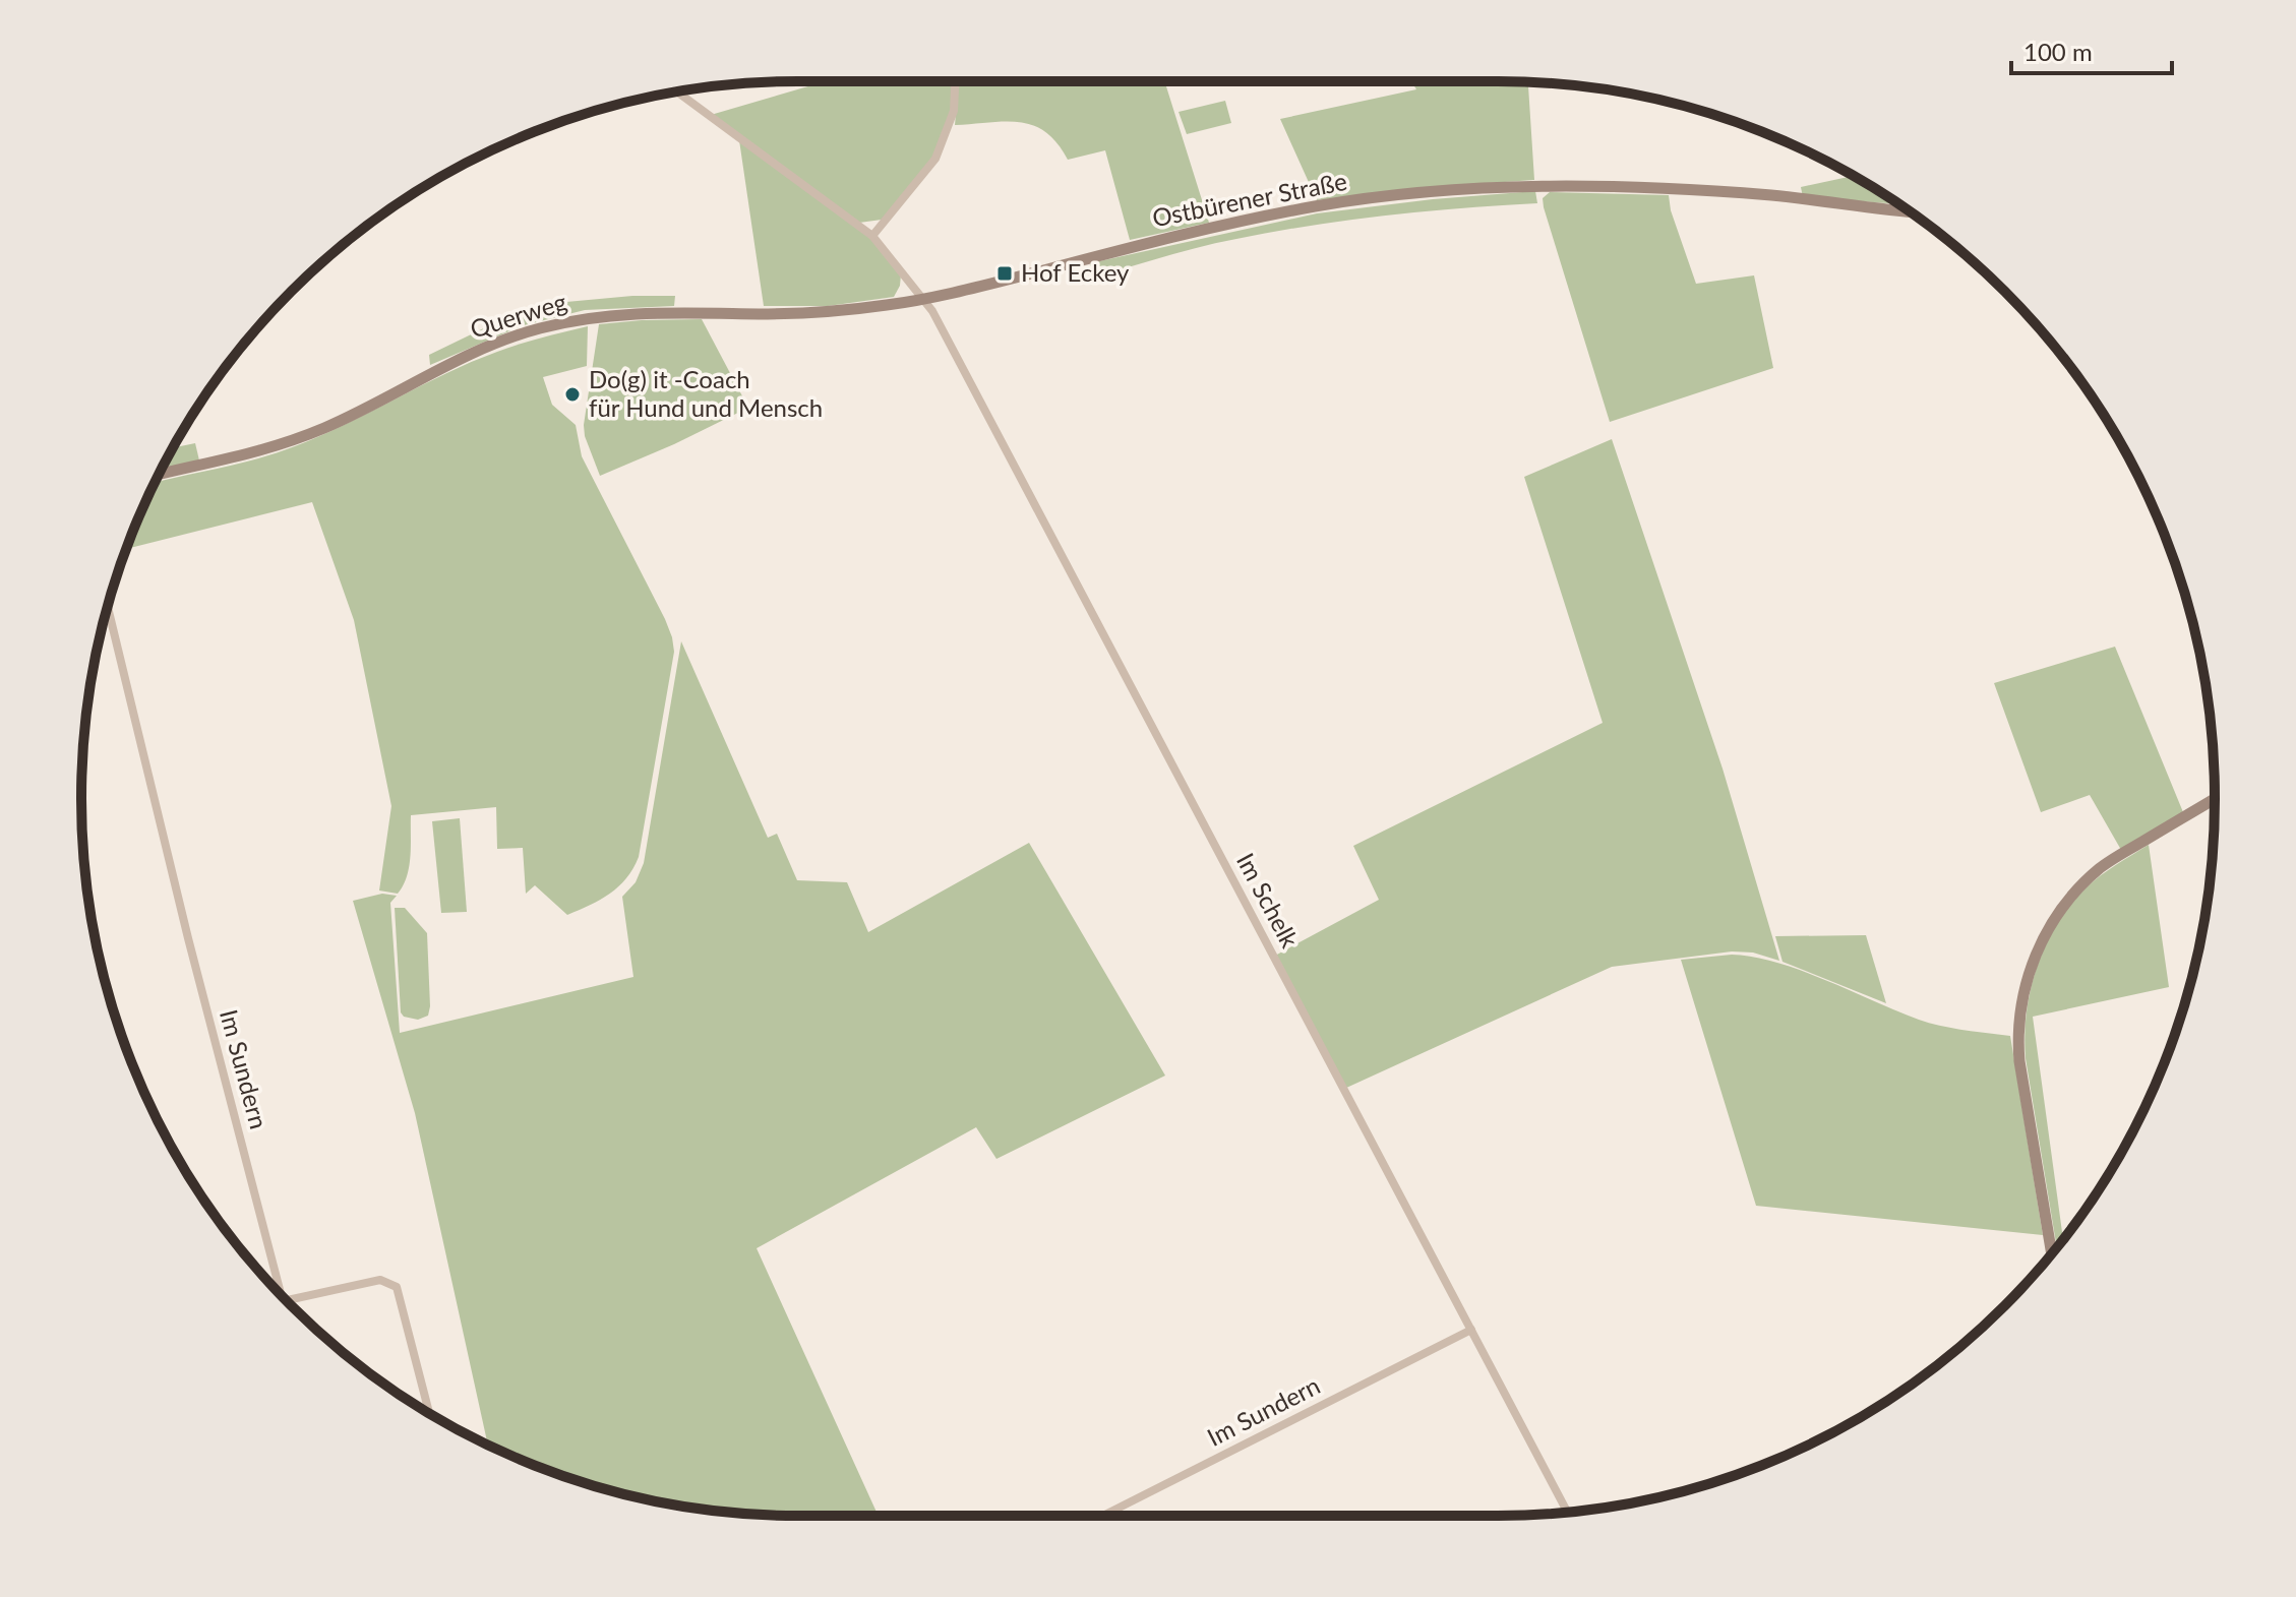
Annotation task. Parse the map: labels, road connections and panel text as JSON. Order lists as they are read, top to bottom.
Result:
{
  "streets": {
    "street": [
      "Ostbürener Straße",
      "Querweg",
      "Im Schelk",
      "Im Sundern"
    ]
  },
  "crossings": [
    ["Ostbürener Straße", "Querweg"],
    ["Ostbürener Straße", "Im Schelk"],
    ["Querweg", "Im Schelk"],
    ["Im Schelk", "Im Sundern"]
  ],
  "places": {
    "transit": ["Hof Eckey"],
    "other": ["Do(g) it -Coach für Hund und Mensch"]
  },
  "scale_bar": "100 m"
}
